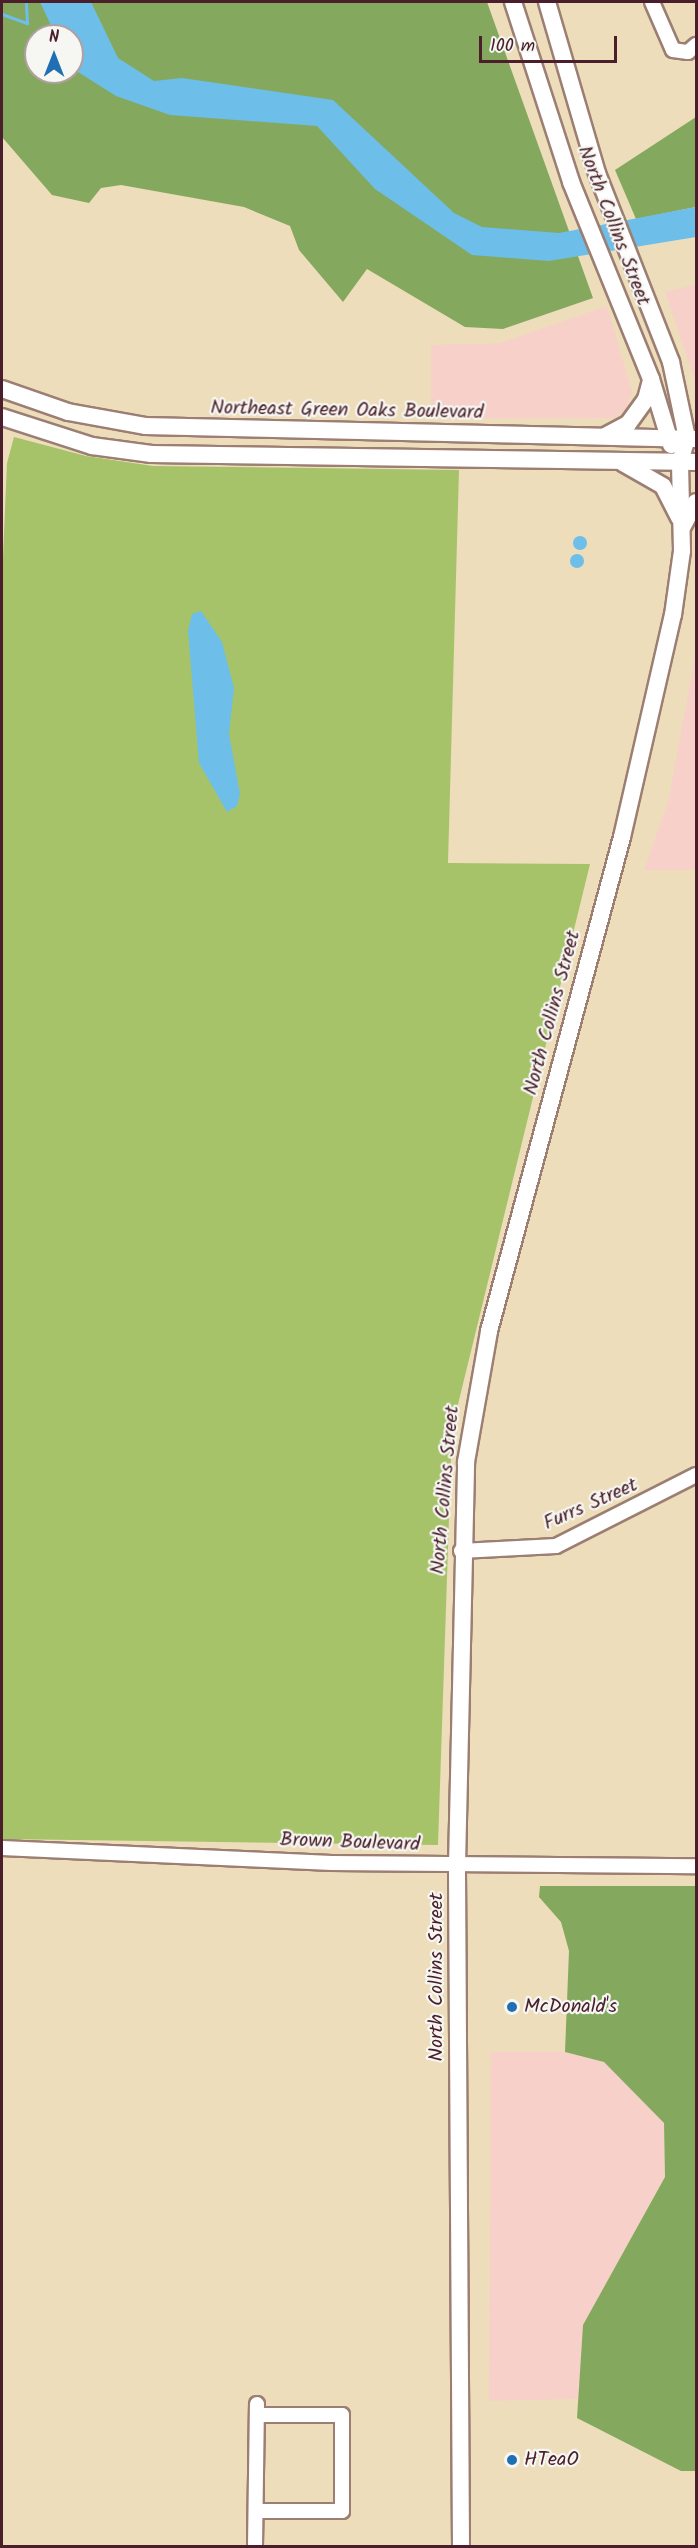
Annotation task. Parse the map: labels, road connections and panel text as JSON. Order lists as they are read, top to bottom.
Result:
{
  "streets": {
    "main road": ["North Collins Street", "Northeast Green Oaks Boulevard"],
    "street": ["Furrs Street", "Brown Boulevard"]
  },
  "crossings": [
    ["North Collins Street", "Northeast Green Oaks Boulevard"],
    ["North Collins Street", "Furrs Street"],
    ["North Collins Street", "Brown Boulevard"]
  ],
  "places": ["McDonald's", "HTeaO"],
  "scale_bar": "100 m",
  "north": "top"
}
